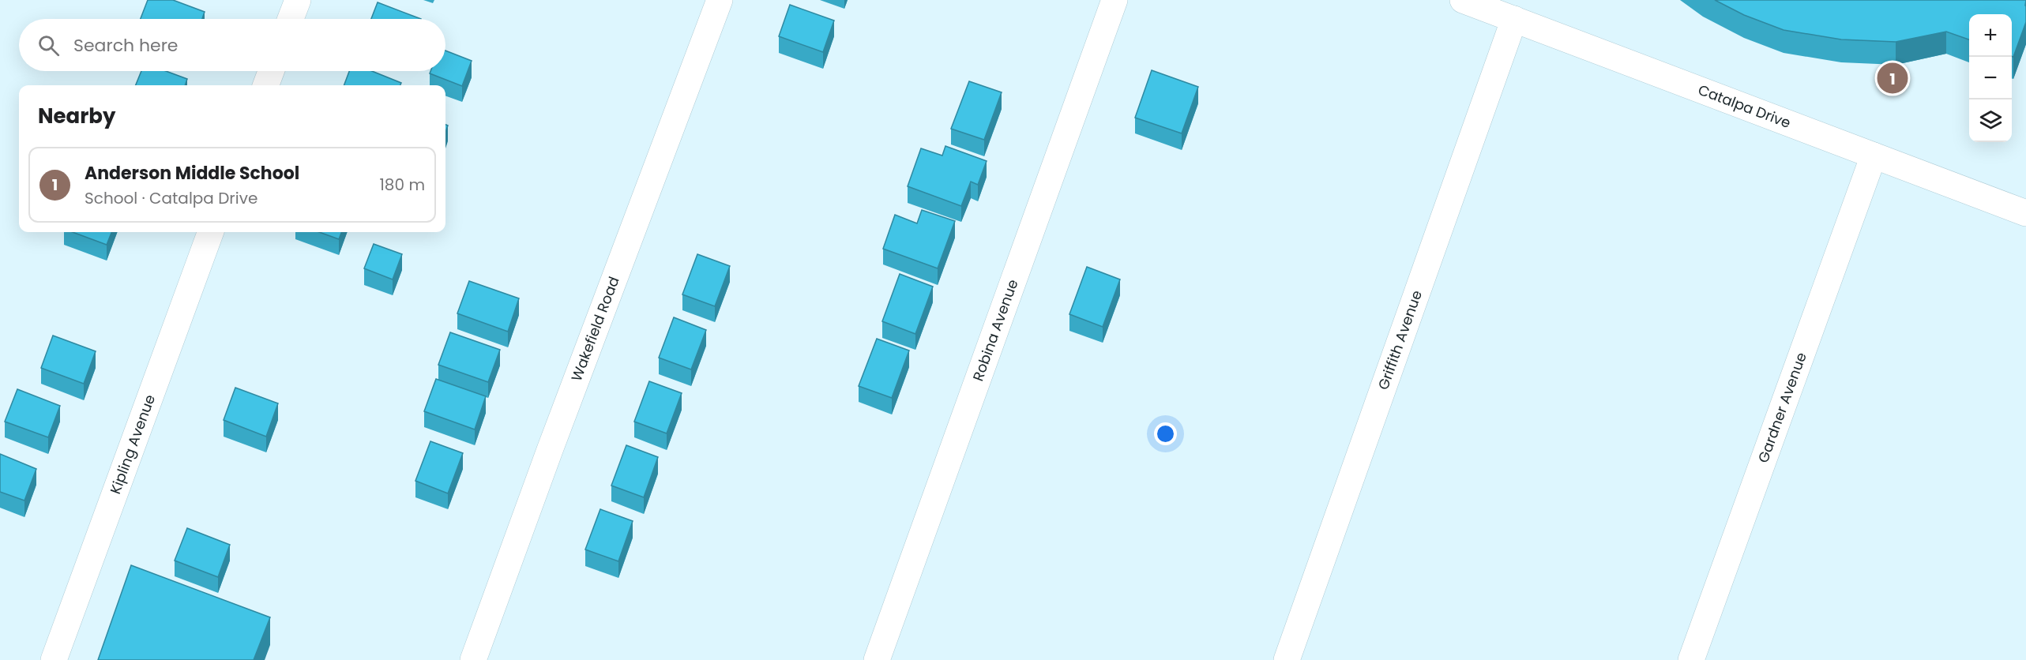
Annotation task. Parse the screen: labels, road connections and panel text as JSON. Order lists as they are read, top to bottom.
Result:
{
  "streets": {
    "street": [
      "Catalpa Drive",
      "Wakefield Road",
      "Robina Avenue",
      "Griffith Avenue",
      "Gardner Avenue",
      "Kipling Avenue"
    ]
  },
  "crossings": [
    ["Catalpa Drive", "Griffith Avenue"],
    ["Catalpa Drive", "Gardner Avenue"]
  ],
  "page": {
    "map_buttons": ["+", "−"],
    "search": "Search here",
    "pins": "1",
    "heading": "Nearby",
    "list": [
      {
        "mark": "1",
        "name": "Anderson Middle School",
        "note": "School · Catalpa Drive",
        "value": "180 m"
      }
    ]
  }
}
